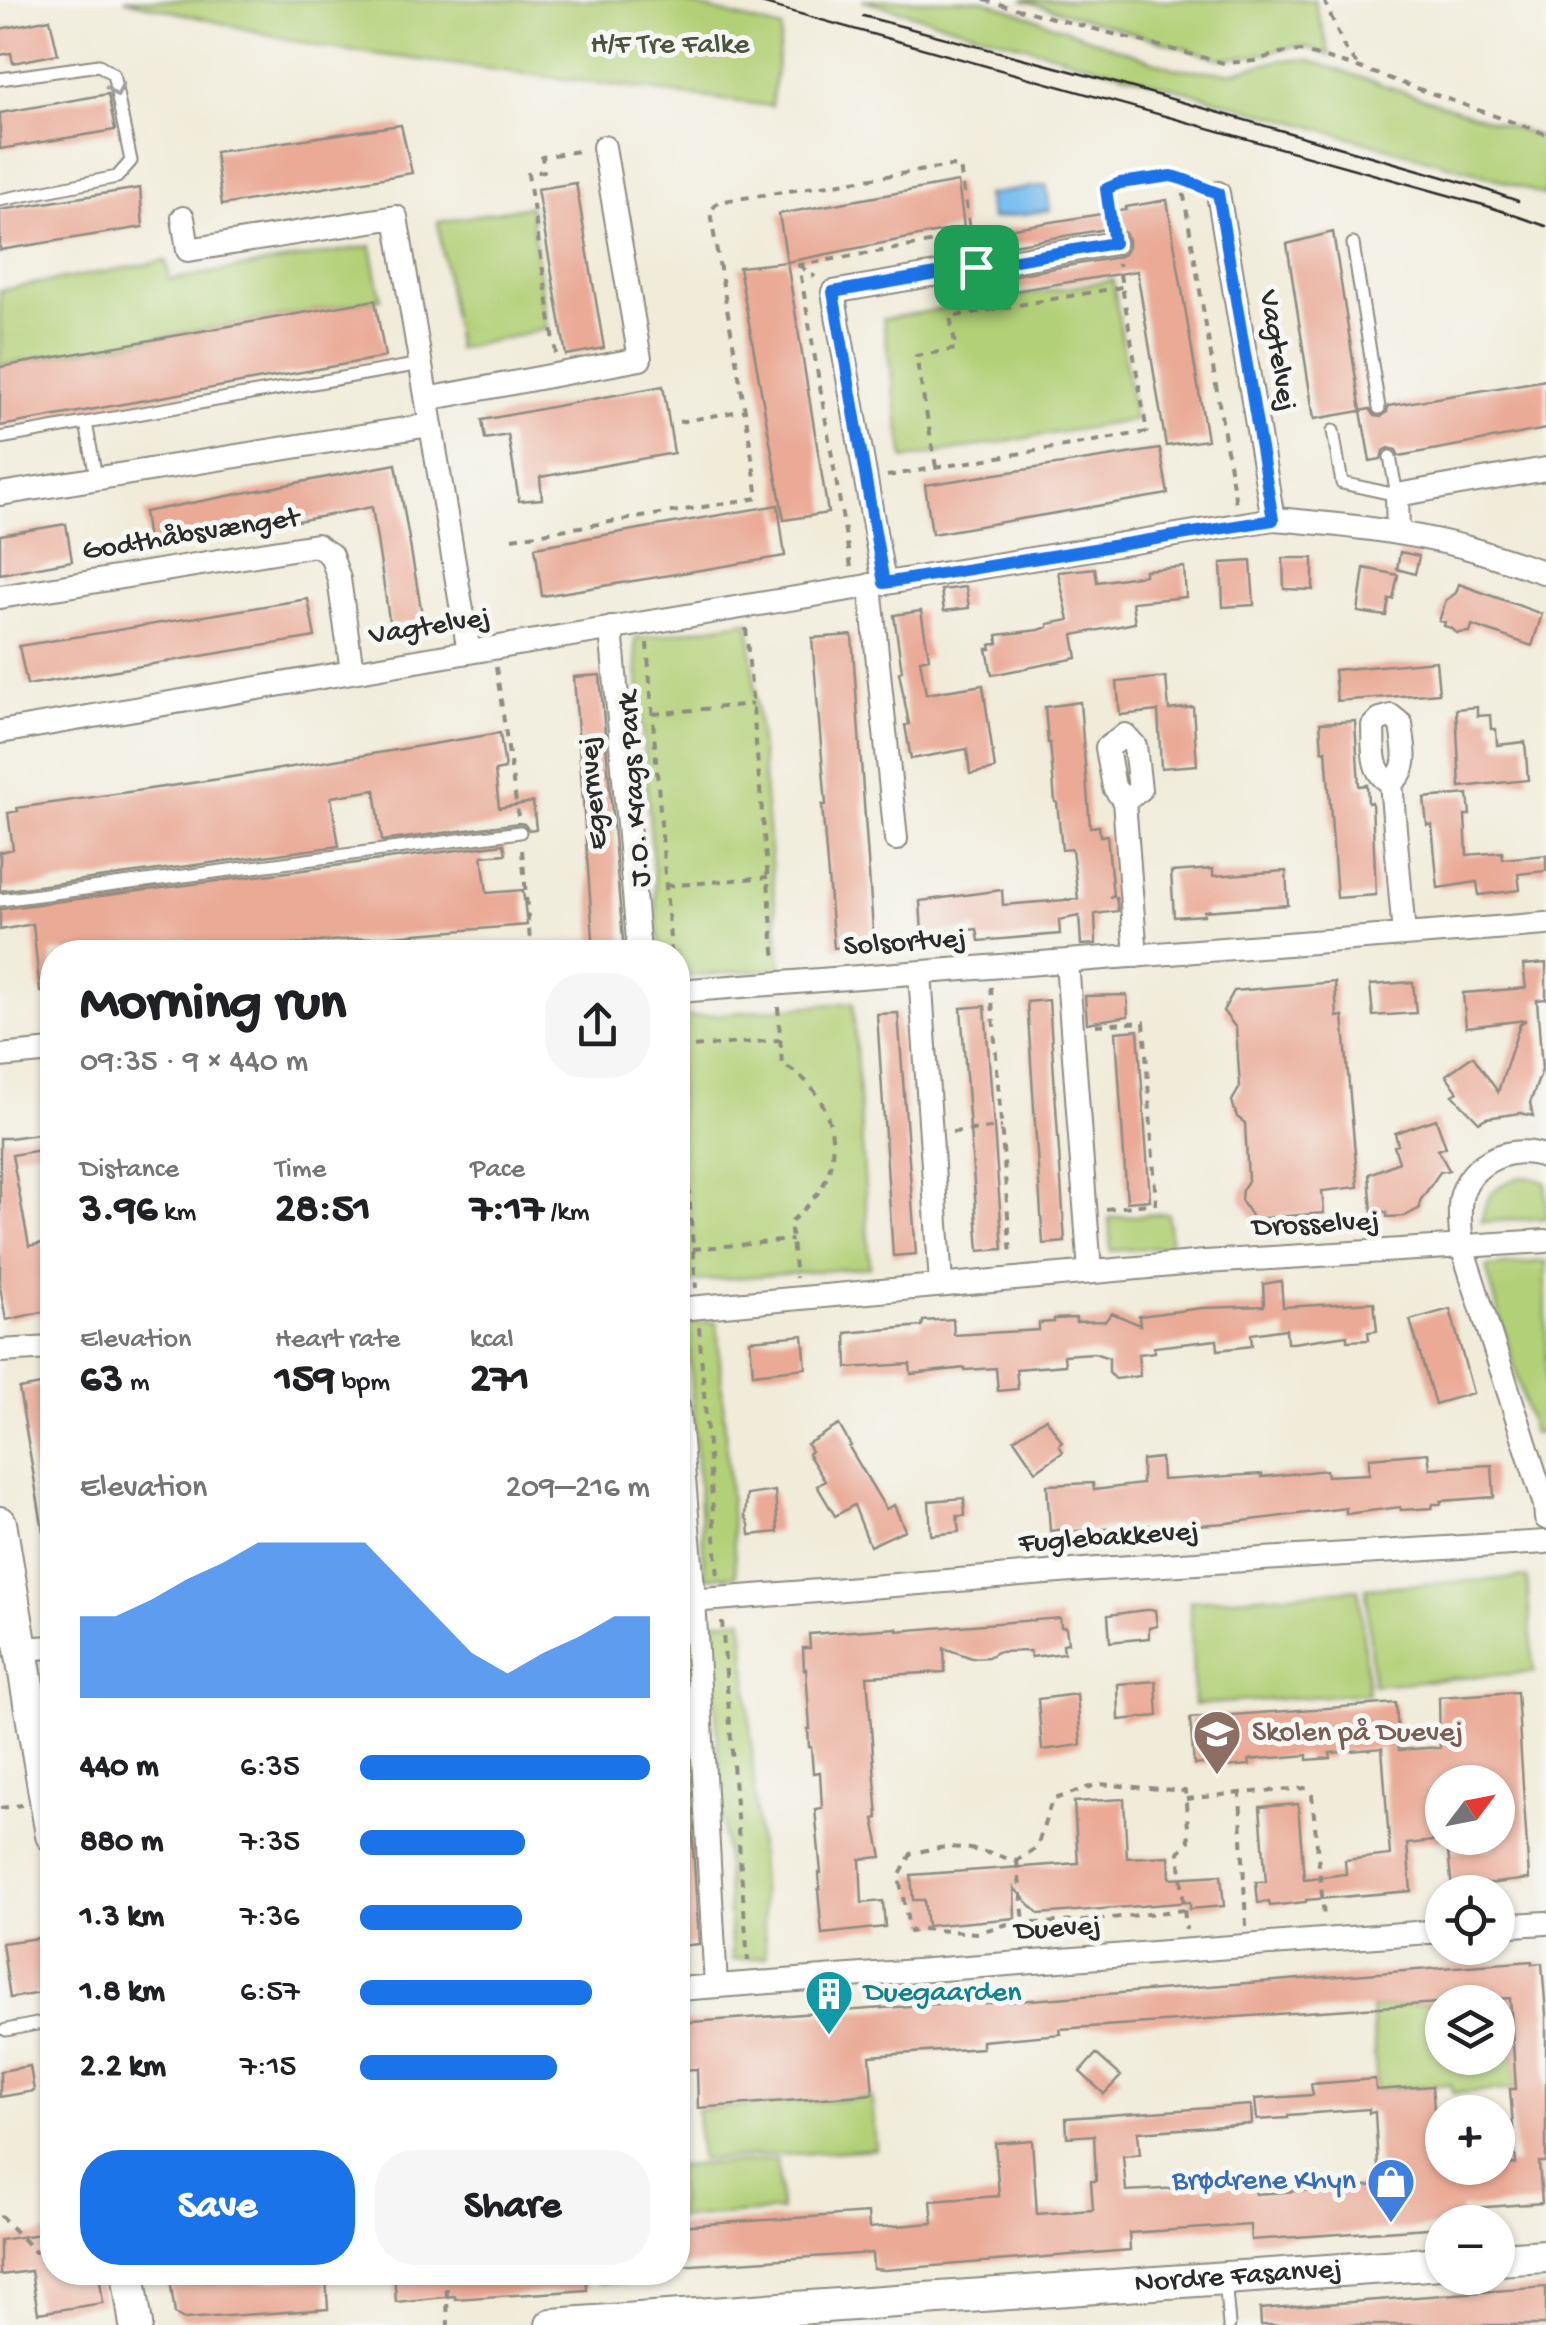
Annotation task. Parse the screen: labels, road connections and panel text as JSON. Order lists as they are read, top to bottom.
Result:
{
  "streets": {
    "street": [
      "Vagtelvej",
      "Godthåbsvænget",
      "Egernvej",
      "Solsortvej",
      "Drosselvej",
      "Fuglebakkevej",
      "Duevej",
      "Nordre Fasanvej"
    ],
    "path": ["J.O. Krags Park"]
  },
  "crossings": [
    ["Vagtelvej", "Godthåbsvænget"],
    ["Vagtelvej", "J.O. Krags Park"],
    ["Vagtelvej", "Egernvej"]
  ],
  "parks": ["H/F Tre Falke"],
  "places": {
    "school or university": ["Skolen på Duevej"],
    "building": ["Duegaarden"],
    "shop": ["Brødrene Khyn"]
  },
  "north": "top right",
  "page": {
    "heading": ["Morning run", "09:35 · 9 × 440 m"],
    "stats": [
      ["Distance", "3.96 km"],
      ["Time", "28:51"],
      ["Pace", "7:17 /km"],
      ["Elevation", "63 m"],
      ["Heart rate", "159 bpm"],
      ["kcal", "271"]
    ],
    "chart": ["Elevation", "209–216 m"],
    "list": [
      {
        "name": "440 m",
        "note": "6:35"
      },
      {
        "name": "880 m",
        "note": "7:35"
      },
      {
        "name": "1.3 km",
        "note": "7:36"
      },
      {
        "name": "1.8 km",
        "note": "6:57"
      },
      {
        "name": "2.2 km",
        "note": "7:15"
      }
    ],
    "map_buttons": ["+", "−"],
    "buttons": ["Save", "Share"]
  }
}
